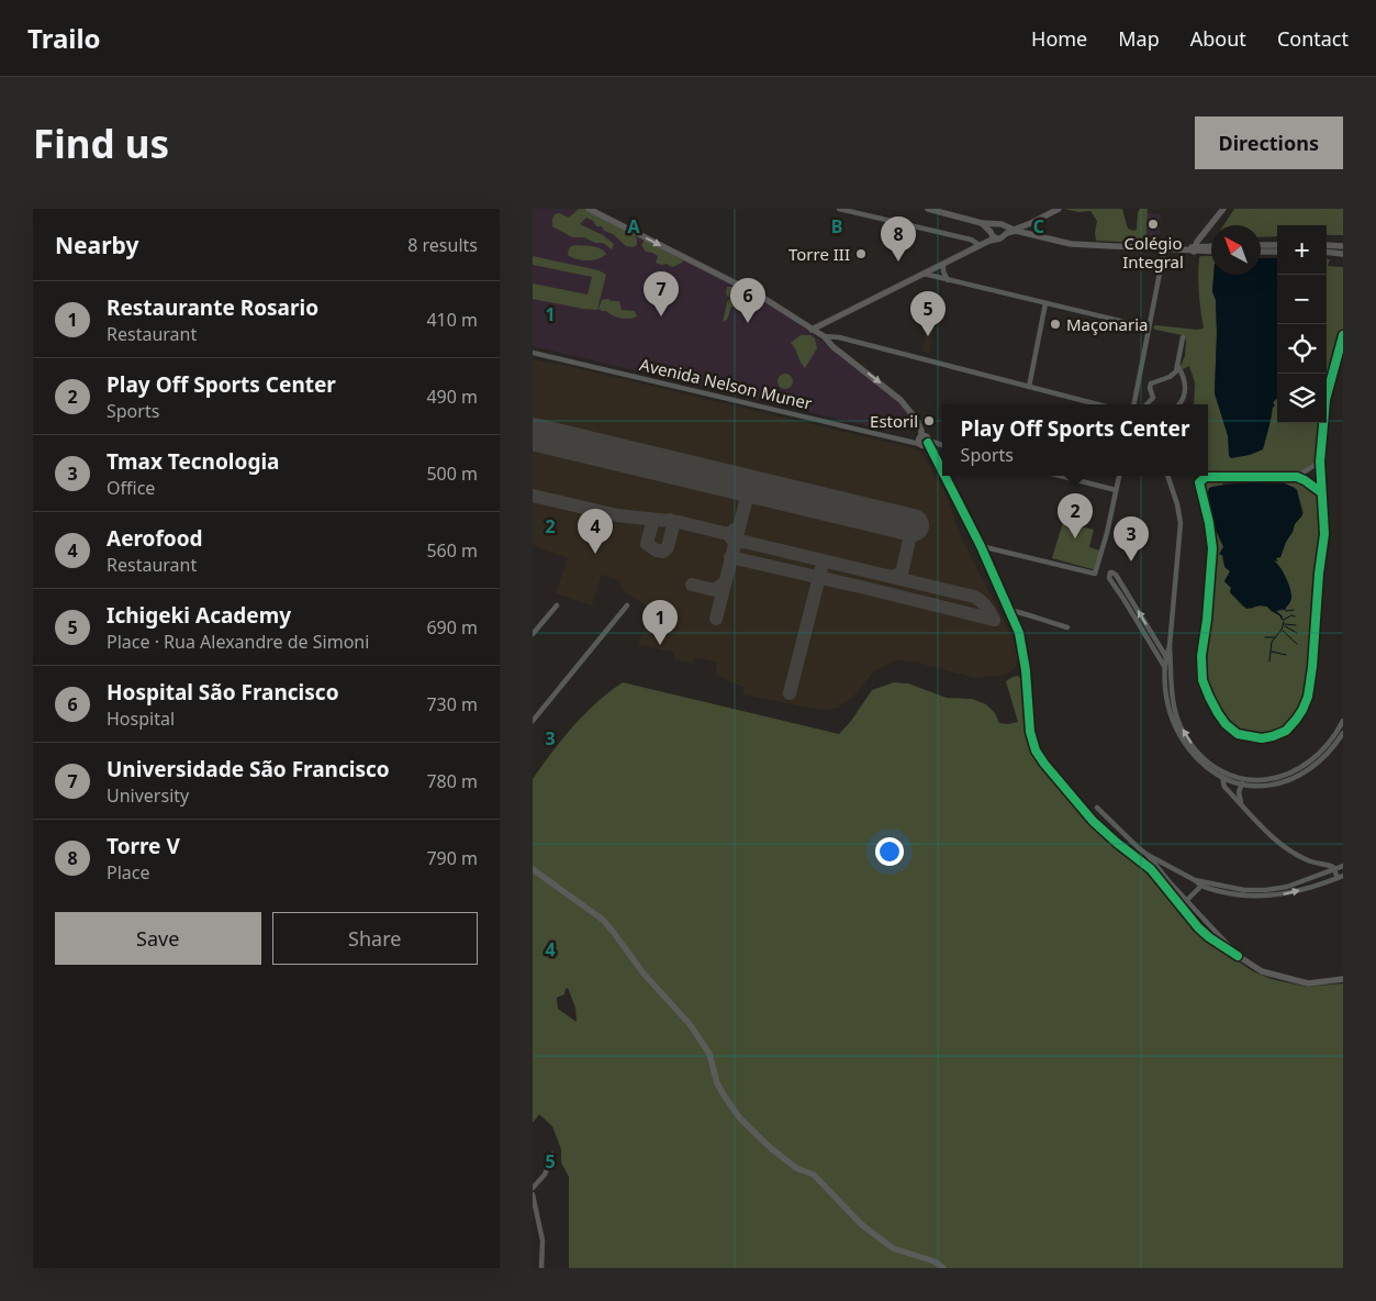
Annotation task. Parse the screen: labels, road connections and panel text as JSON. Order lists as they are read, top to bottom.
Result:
{
  "streets": {
    "street": ["Avenida Nelson Muner"]
  },
  "places": [
    "Colégio Integral",
    "Torre III",
    "Maçonaria",
    "Estoril"
  ],
  "north": "top left",
  "page": {
    "header": "Trailo",
    "nav": [
      "Home",
      "Map",
      "About",
      "Contact"
    ],
    "buttons": [
      "Directions",
      ["Save", "Share"]
    ],
    "title": "Find us",
    "heading": ["Nearby", "8 results"],
    "pins": [
      "8",
      "7",
      "6",
      "5",
      "2",
      "4",
      "3",
      "1"
    ],
    "map_buttons": ["+", "−"],
    "list": [
      {
        "mark": "1",
        "name": "Restaurante Rosario",
        "note": "Restaurant",
        "value": "410 m"
      },
      {
        "mark": "2",
        "name": "Play Off Sports Center",
        "note": "Sports",
        "value": "490 m"
      },
      {
        "mark": "3",
        "name": "Tmax Tecnologia",
        "note": "Office",
        "value": "500 m"
      },
      {
        "mark": "4",
        "name": "Aerofood",
        "note": "Restaurant",
        "value": "560 m"
      },
      {
        "mark": "5",
        "name": "Ichigeki Academy",
        "note": "Place · Rua Alexandre de Simoni",
        "value": "690 m"
      },
      {
        "mark": "6",
        "name": "Hospital São Francisco",
        "note": "Hospital",
        "value": "730 m"
      },
      {
        "mark": "7",
        "name": "Universidade São Francisco",
        "note": "University",
        "value": "780 m"
      },
      {
        "mark": "8",
        "name": "Torre V",
        "note": "Place",
        "value": "790 m"
      }
    ],
    "popup": ["Play Off Sports Center", "Sports"]
  },
  "grid": {
    "columns": ["A", "B", "C"],
    "rows": [
      "1",
      "2",
      "3",
      "4",
      "5"
    ]
  }
}
